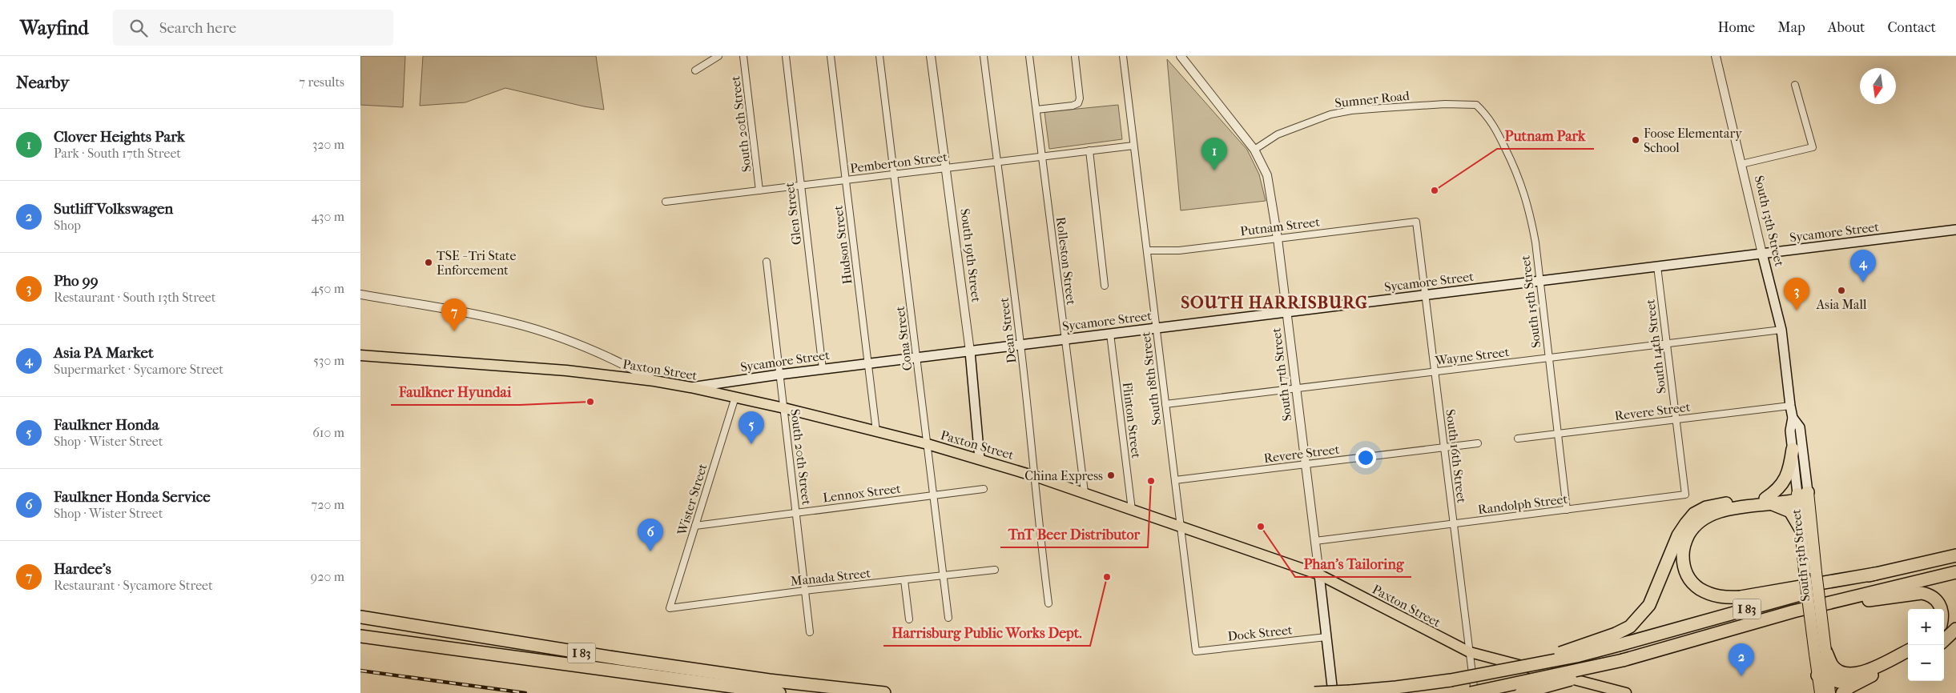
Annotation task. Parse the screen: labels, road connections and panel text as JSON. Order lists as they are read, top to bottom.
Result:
{
  "streets": {
    "highway": ["South 13th Street", "I 83"],
    "main road": [
      "Sycamore Street",
      "South 19th Street",
      "Paxton Street",
      "South 17th Street"
    ],
    "street": [
      "Sumner Road",
      "South 20th Street",
      "Pemberton Street",
      "Glen Street",
      "Putnam Street",
      "Hudson Street",
      "Rolleston Street",
      "South 15th Street",
      "Dean Street",
      "Cona Street",
      "South 14th Street",
      "Wayne Street",
      "South 18th Street",
      "Revere Street",
      "Flinton Street",
      "South 16th Street",
      "Lennox Street",
      "Wister Street",
      "Randolph Street",
      "Manada Street",
      "Dock Street"
    ]
  },
  "crossings": [
    ["Sumner Road", "South 15th Street"],
    ["Sumner Road", "South 17th Street"],
    ["South 20th Street", "Pemberton Street"],
    ["South 20th Street", "Sycamore Street"],
    ["South 20th Street", "Paxton Street"],
    ["South 20th Street", "Lennox Street"],
    ["South 20th Street", "Manada Street"],
    ["Pemberton Street", "Glen Street"],
    ["Pemberton Street", "Hudson Street"],
    ["Pemberton Street", "South 19th Street"],
    ["Pemberton Street", "Rolleston Street"],
    ["Pemberton Street", "Dean Street"],
    ["Pemberton Street", "Cona Street"],
    ["Pemberton Street", "South 18th Street"],
    ["Glen Street", "Sycamore Street"],
    ["South 13th Street", "Sycamore Street"],
    ["South 13th Street", "Wayne Street"],
    ["South 13th Street", "Revere Street"],
    ["Putnam Street", "South 17th Street"],
    ["Putnam Street", "South 18th Street"],
    ["Putnam Street", "South 16th Street"],
    ["Sycamore Street", "Hudson Street"],
    ["Sycamore Street", "South 19th Street"],
    ["Sycamore Street", "Rolleston Street"],
    ["Sycamore Street", "South 15th Street"],
    ["Sycamore Street", "Dean Street"],
    ["Sycamore Street", "Cona Street"],
    ["Sycamore Street", "South 14th Street"],
    ["Sycamore Street", "Paxton Street"],
    ["Sycamore Street", "South 17th Street"],
    ["Sycamore Street", "South 18th Street"],
    ["Sycamore Street", "Flinton Street"],
    ["Sycamore Street", "South 16th Street"],
    ["Hudson Street", "Paxton Street"],
    ["South 19th Street", "Paxton Street"],
    ["Rolleston Street", "Paxton Street"],
    ["South 15th Street", "Wayne Street"],
    ["South 15th Street", "Revere Street"],
    ["South 15th Street", "Randolph Street"],
    ["Dean Street", "Paxton Street"],
    ["Cona Street", "Paxton Street"],
    ["Cona Street", "Lennox Street"],
    ["Cona Street", "Manada Street"],
    ["South 14th Street", "Wayne Street"],
    ["South 14th Street", "Revere Street"],
    ["South 14th Street", "Randolph Street"],
    ["Wayne Street", "South 17th Street"],
    ["Wayne Street", "South 18th Street"],
    ["Wayne Street", "South 16th Street"],
    ["Paxton Street", "South 17th Street"],
    ["Paxton Street", "South 18th Street"],
    ["Paxton Street", "Flinton Street"],
    ["Paxton Street", "South 16th Street"],
    ["Paxton Street", "Wister Street"],
    ["South 17th Street", "Revere Street"],
    ["South 17th Street", "Randolph Street"],
    ["South 17th Street", "Dock Street"],
    ["South 18th Street", "Revere Street"],
    ["South 18th Street", "Dock Street"],
    ["Revere Street", "South 16th Street"],
    ["South 16th Street", "Randolph Street"],
    ["Lennox Street", "Wister Street"],
    ["Wister Street", "Manada Street"]
  ],
  "districts": ["SOUTH HARRISBURG"],
  "places": [
    "Foose Elementary School",
    "Putnam Park",
    "TSE - Tri State Enforcement",
    "Asia Mall",
    "Faulkner Hyundai",
    "China Express",
    "TnT Beer Distributor",
    "Phan's Tailoring",
    "Harrisburg Public Works Dept."
  ],
  "north": "bottom",
  "page": {
    "header": "Wayfind",
    "search": "Search here",
    "nav": [
      "Home",
      "Map",
      "About",
      "Contact"
    ],
    "heading": ["Nearby", "7 results"],
    "list": [
      {
        "mark": "1",
        "name": "Clover Heights Park",
        "note": "Park · South 17th Street",
        "value": "320 m"
      },
      {
        "mark": "2",
        "name": "Sutliff Volkswagen",
        "note": "Shop",
        "value": "430 m"
      },
      {
        "mark": "3",
        "name": "Pho 99",
        "note": "Restaurant · South 13th Street",
        "value": "450 m"
      },
      {
        "mark": "4",
        "name": "Asia PA Market",
        "note": "Supermarket · Sycamore Street",
        "value": "530 m"
      },
      {
        "mark": "5",
        "name": "Faulkner Honda",
        "note": "Shop · Wister Street",
        "value": "610 m"
      },
      {
        "mark": "6",
        "name": "Faulkner Honda Service",
        "note": "Shop · Wister Street",
        "value": "720 m"
      },
      {
        "mark": "7",
        "name": "Hardee's",
        "note": "Restaurant · Sycamore Street",
        "value": "920 m"
      }
    ],
    "pins": [
      "1",
      "4",
      "3",
      "7",
      "5",
      "6",
      "2"
    ],
    "map_buttons": ["+", "−"]
  }
}
